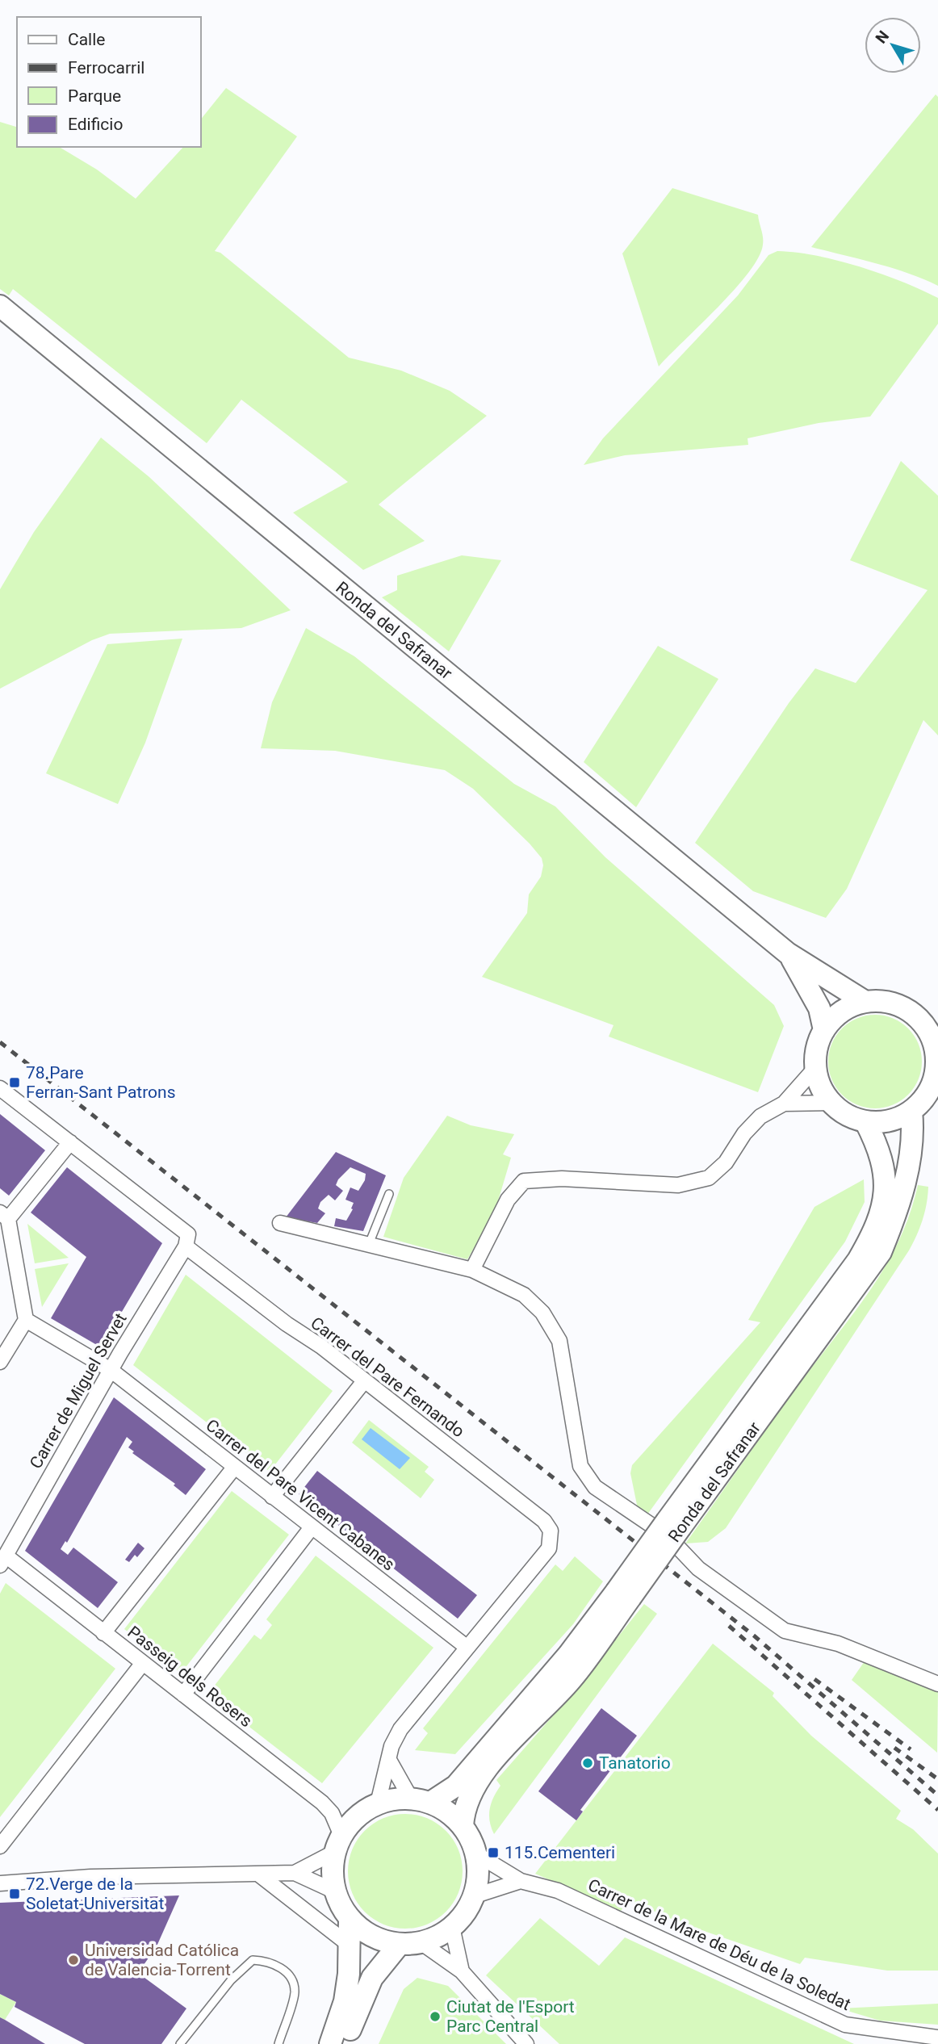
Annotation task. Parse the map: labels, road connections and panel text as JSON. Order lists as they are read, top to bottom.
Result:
{
  "streets": {
    "street": [
      "Ronda del Safranar",
      "Carrer del Pare Fernando",
      "Carrer de Miguel Servet",
      "Carrer del Pare Vicent Cabanes",
      "Passeig dels Rosers",
      "Carrer de la Mare de Déu de la Soledat"
    ]
  },
  "crossings": [
    ["Ronda del Safranar", "Passeig dels Rosers"],
    ["Ronda del Safranar", "Carrer de la Mare de Déu de la Soledat"],
    ["Carrer del Pare Fernando", "Carrer de Miguel Servet"],
    ["Carrer del Pare Fernando", "Carrer del Pare Vicent Cabanes"],
    ["Carrer de Miguel Servet", "Carrer del Pare Vicent Cabanes"],
    ["Carrer de Miguel Servet", "Passeig dels Rosers"],
    ["Passeig dels Rosers", "Carrer de la Mare de Déu de la Soledat"]
  ],
  "places": {
    "transit": ["78.Pare Ferran-Sant Patrons", "115.Cementeri", "72.Verge de la Soletat-Universitat"],
    "other": ["Tanatorio", "Universidad Católica de Valencia-Torrent", "Ciutat de l'Esport Parc Central"]
  },
  "legend": [
    "Calle",
    "Ferrocarril",
    "Parque",
    "Edificio"
  ],
  "north": "top left"
}
